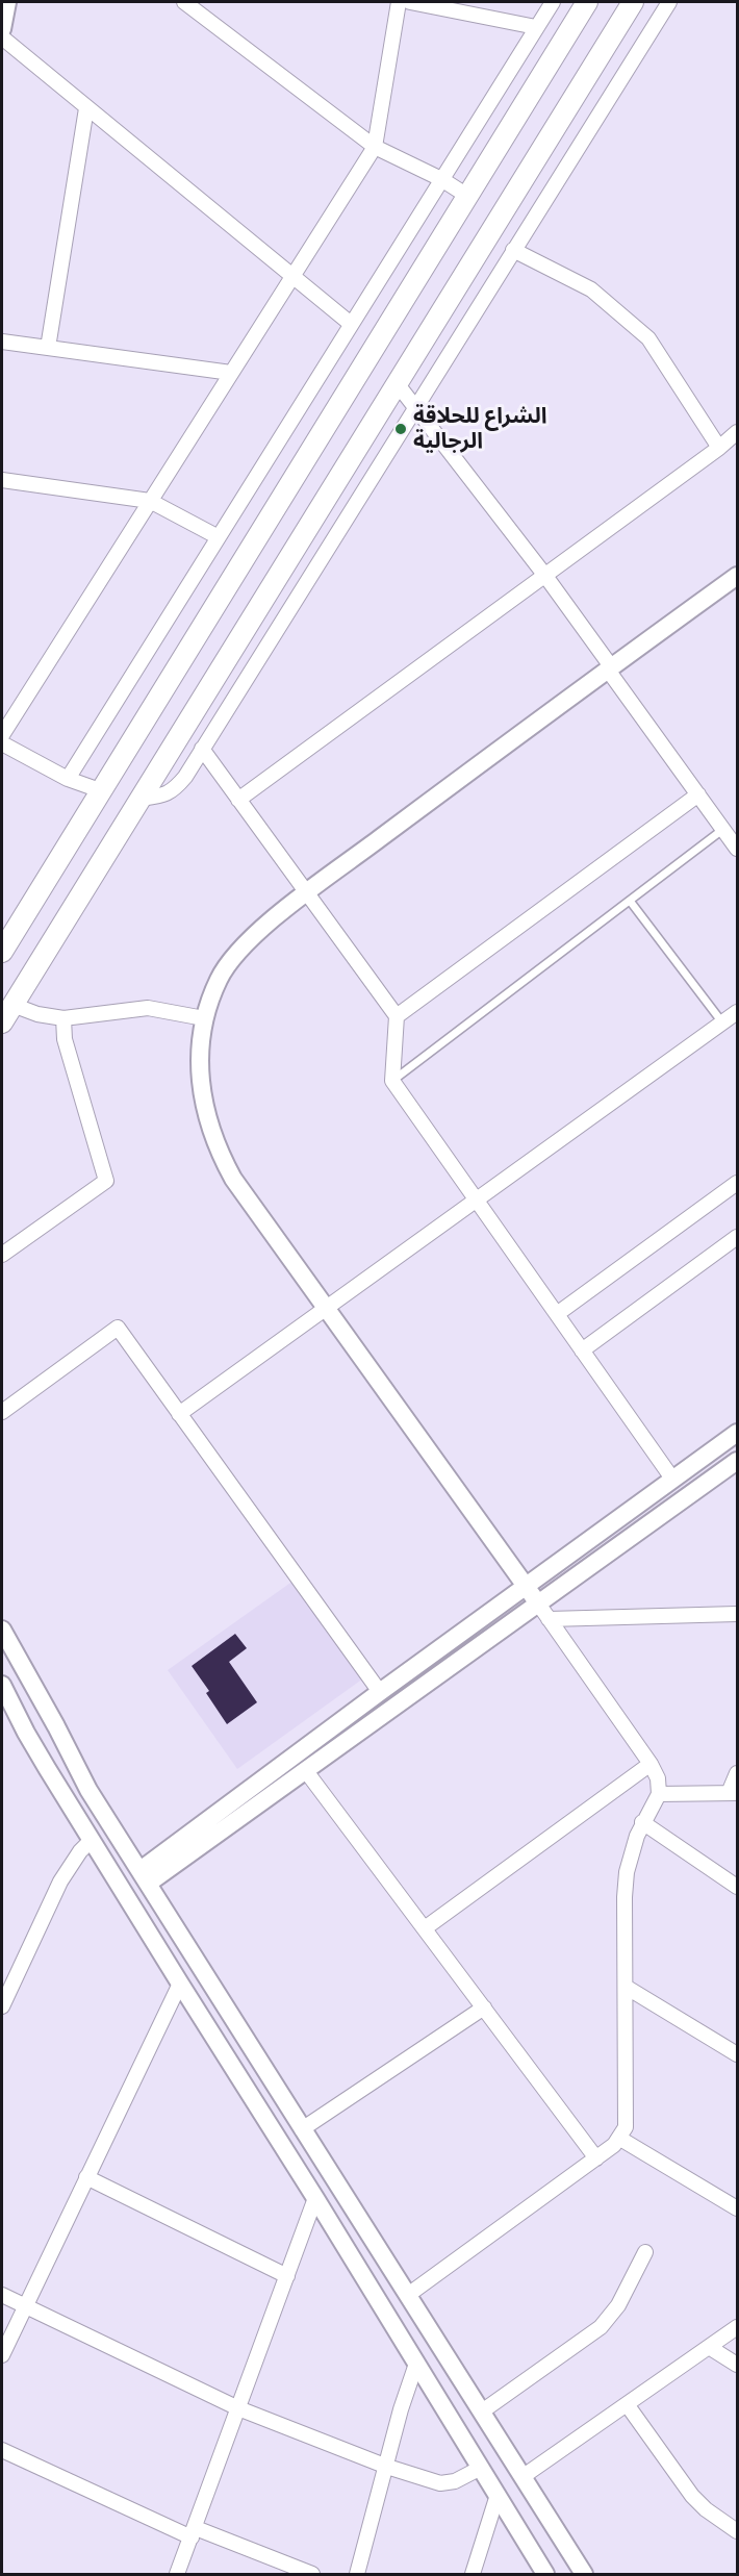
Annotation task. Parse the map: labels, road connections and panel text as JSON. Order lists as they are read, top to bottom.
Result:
{
  "places": ["الشراع للحلاقة الرجالية"]
}
